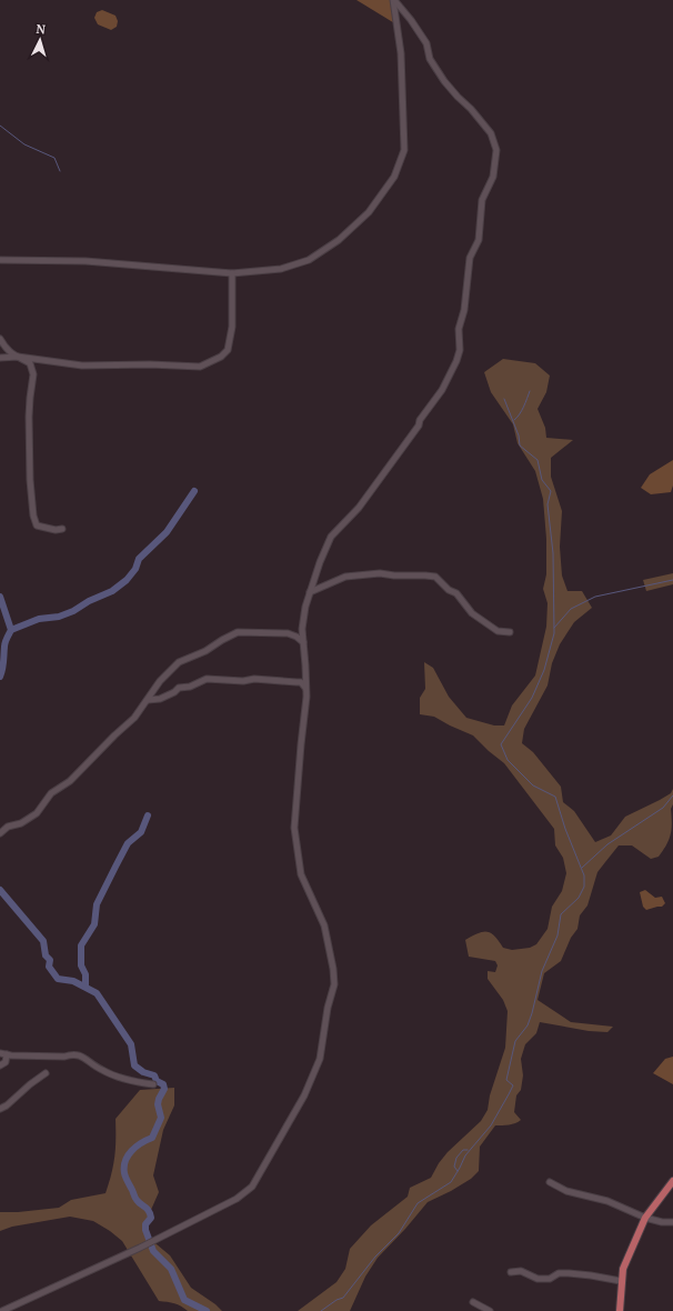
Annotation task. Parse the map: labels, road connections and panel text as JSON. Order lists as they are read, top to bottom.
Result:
{
  "north": "top"
}
